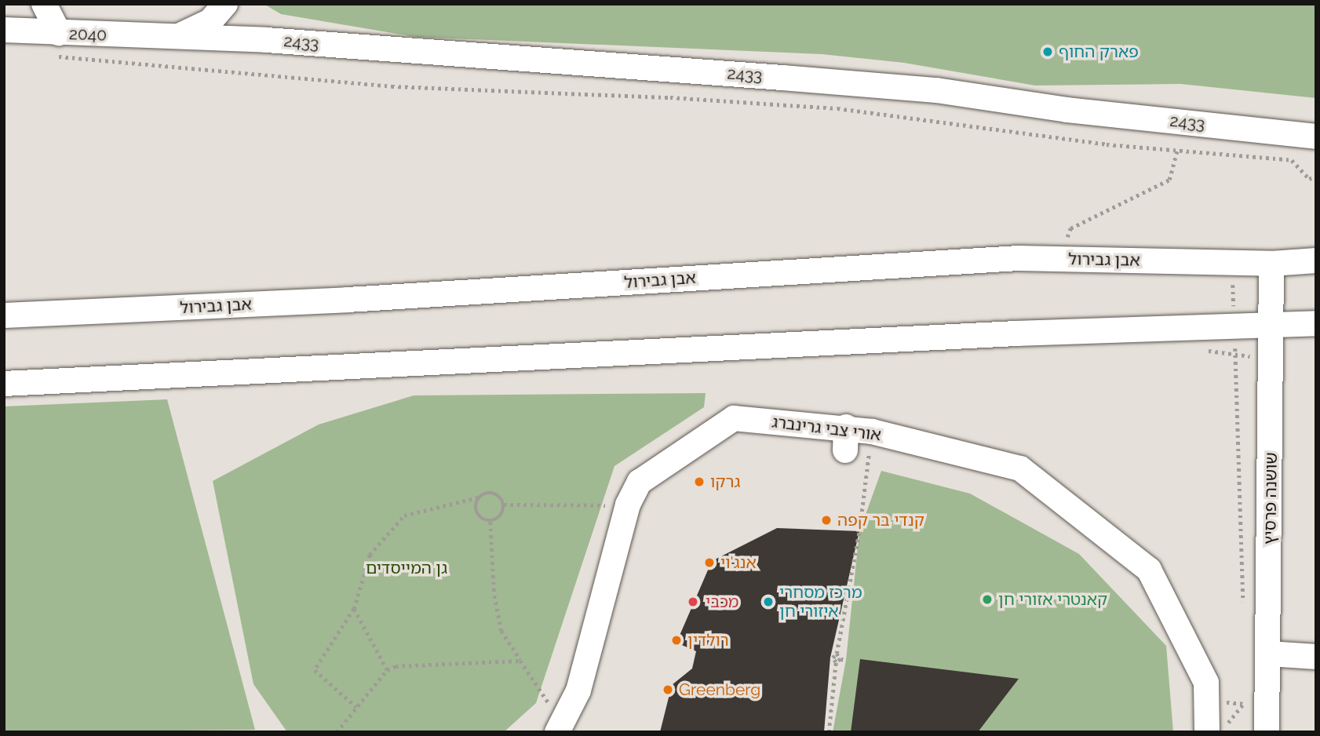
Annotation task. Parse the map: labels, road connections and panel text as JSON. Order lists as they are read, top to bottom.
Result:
{
  "streets": {
    "street": [
      "2040",
      "2433",
      "אבן גבירול",
      "אורי צבי גרינברג",
      "שושנה פרסיץ"
    ]
  },
  "crossings": [
    ["2040", "2433"],
    ["אבן גבירול", "שושנה פרסיץ"]
  ],
  "parks": ["גן המייסדים"],
  "places": [
    "פארק החוף",
    "גרקו",
    "קנדי בר קפה",
    "אנג'וי",
    "קאנטרי אזורי חן",
    "מכבי",
    "מרכז מסחרי איזורי חן",
    "רולדין",
    "Greenberg"
  ]
}
